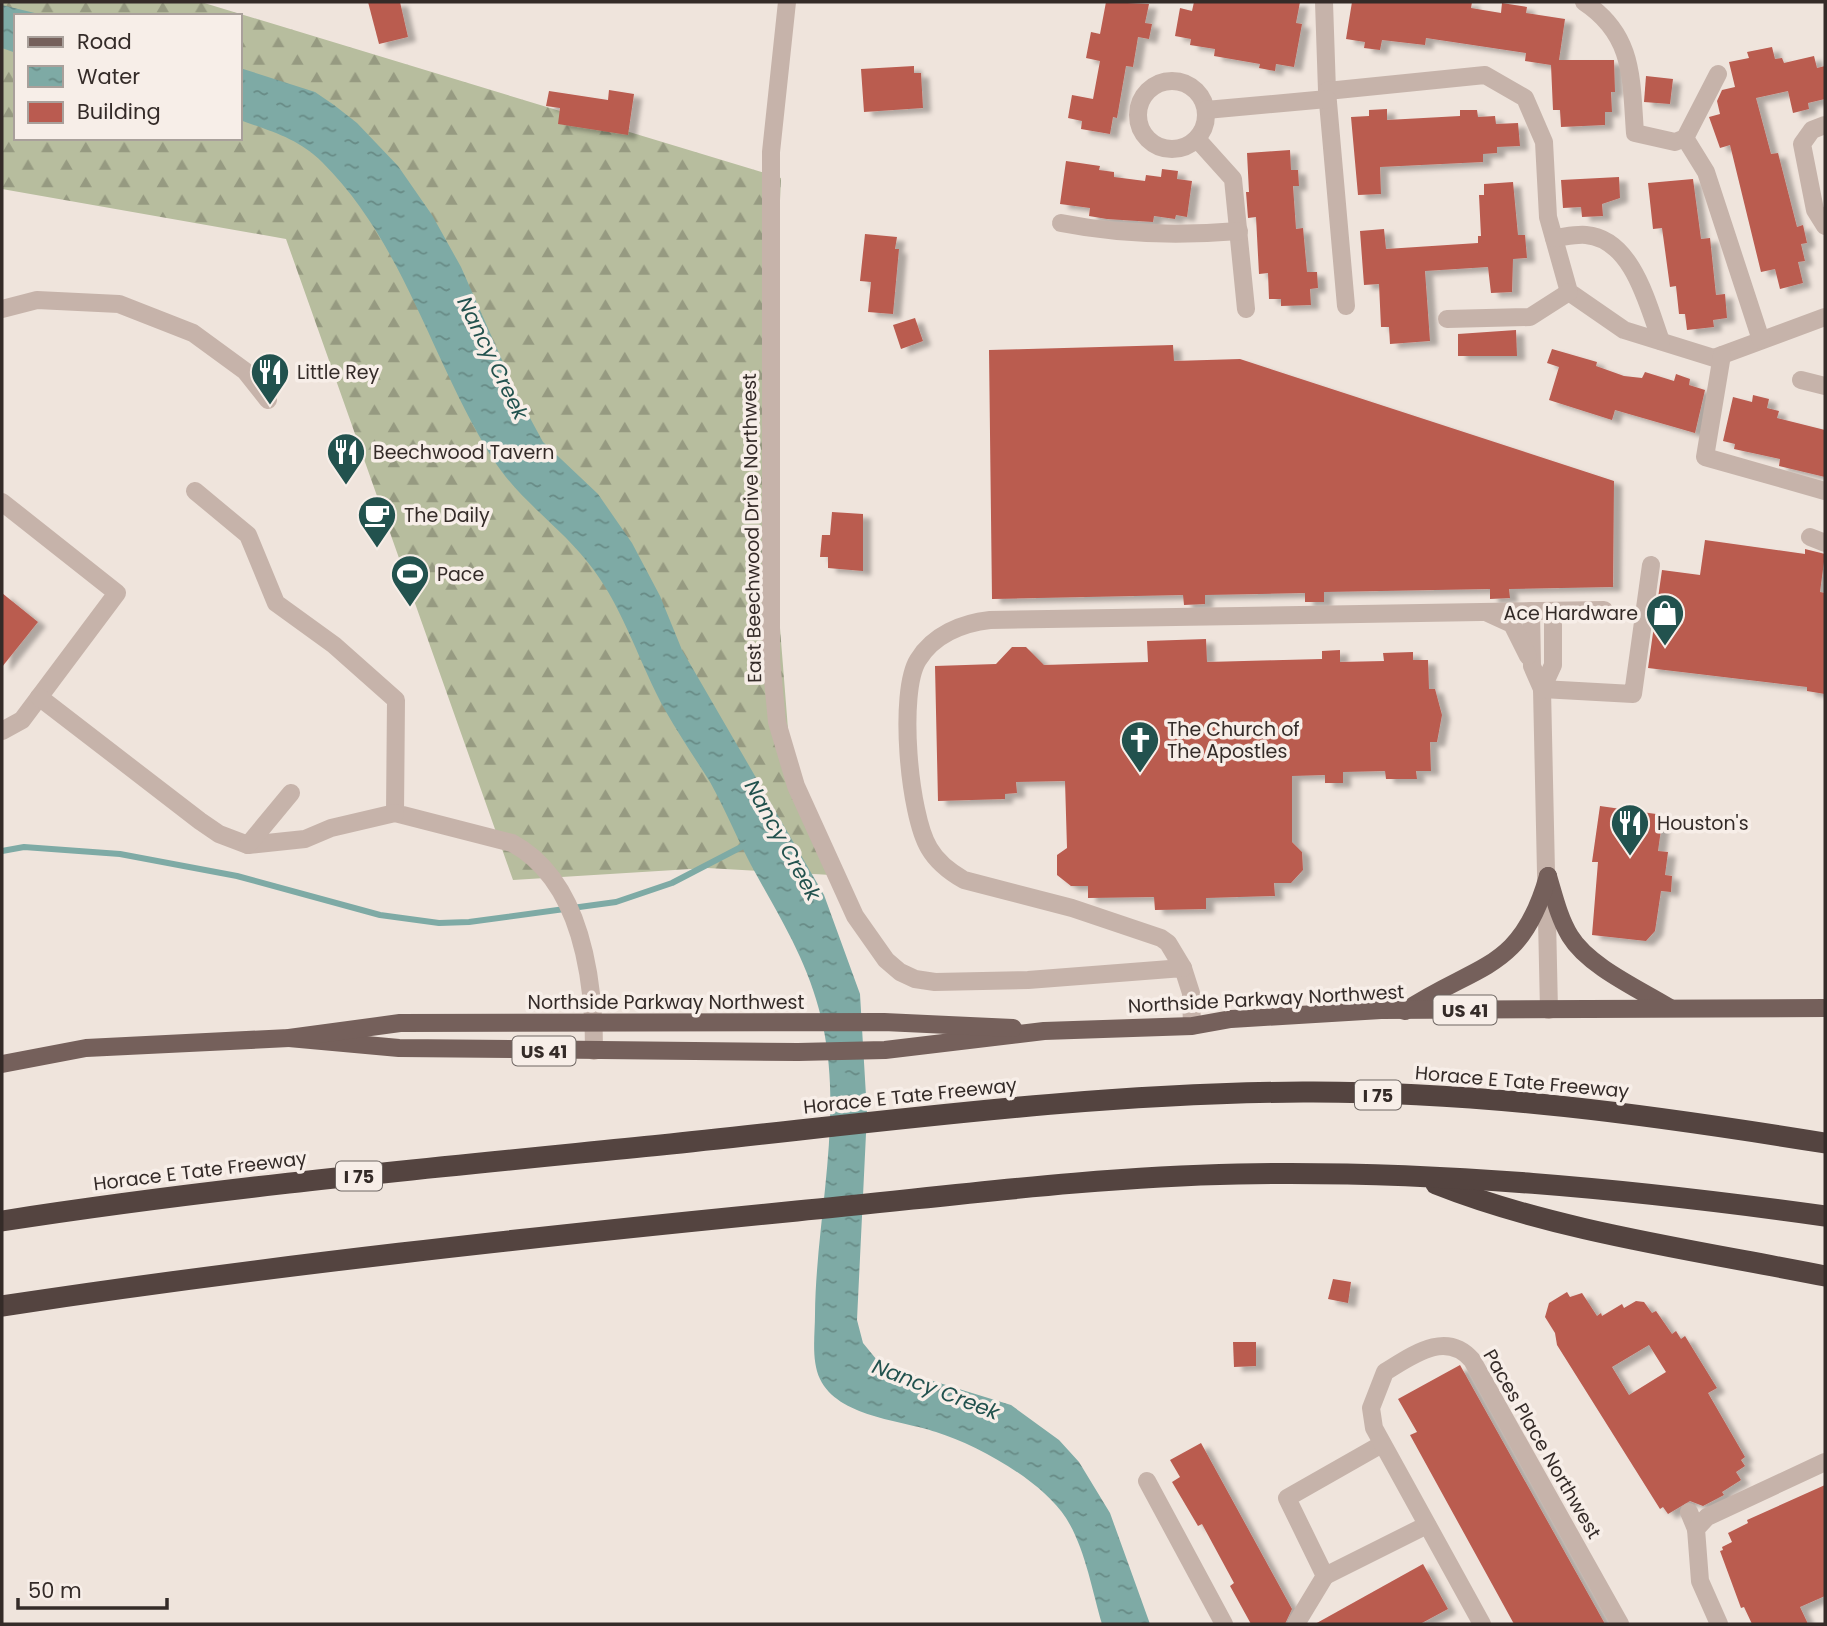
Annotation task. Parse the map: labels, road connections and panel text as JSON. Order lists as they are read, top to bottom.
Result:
{
  "streets": {
    "highway": ["Horace E Tate Freeway", "I 75"],
    "main road": ["Northside Parkway Northwest", "US 41"],
    "street": ["East Beechwood Drive Northwest", "Paces Place Northwest"]
  },
  "water": ["Nancy Creek"],
  "places": {
    "restaurant": ["Little Rey", "Beechwood Tavern", "Houston's"],
    "cafe": ["The Daily"],
    "sports": ["Pace"],
    "shop": ["Ace Hardware"],
    "church": ["The Church of The Apostles"]
  },
  "legend": ["Road", "Water", "Building"],
  "scale_bar": "50 m"
}
